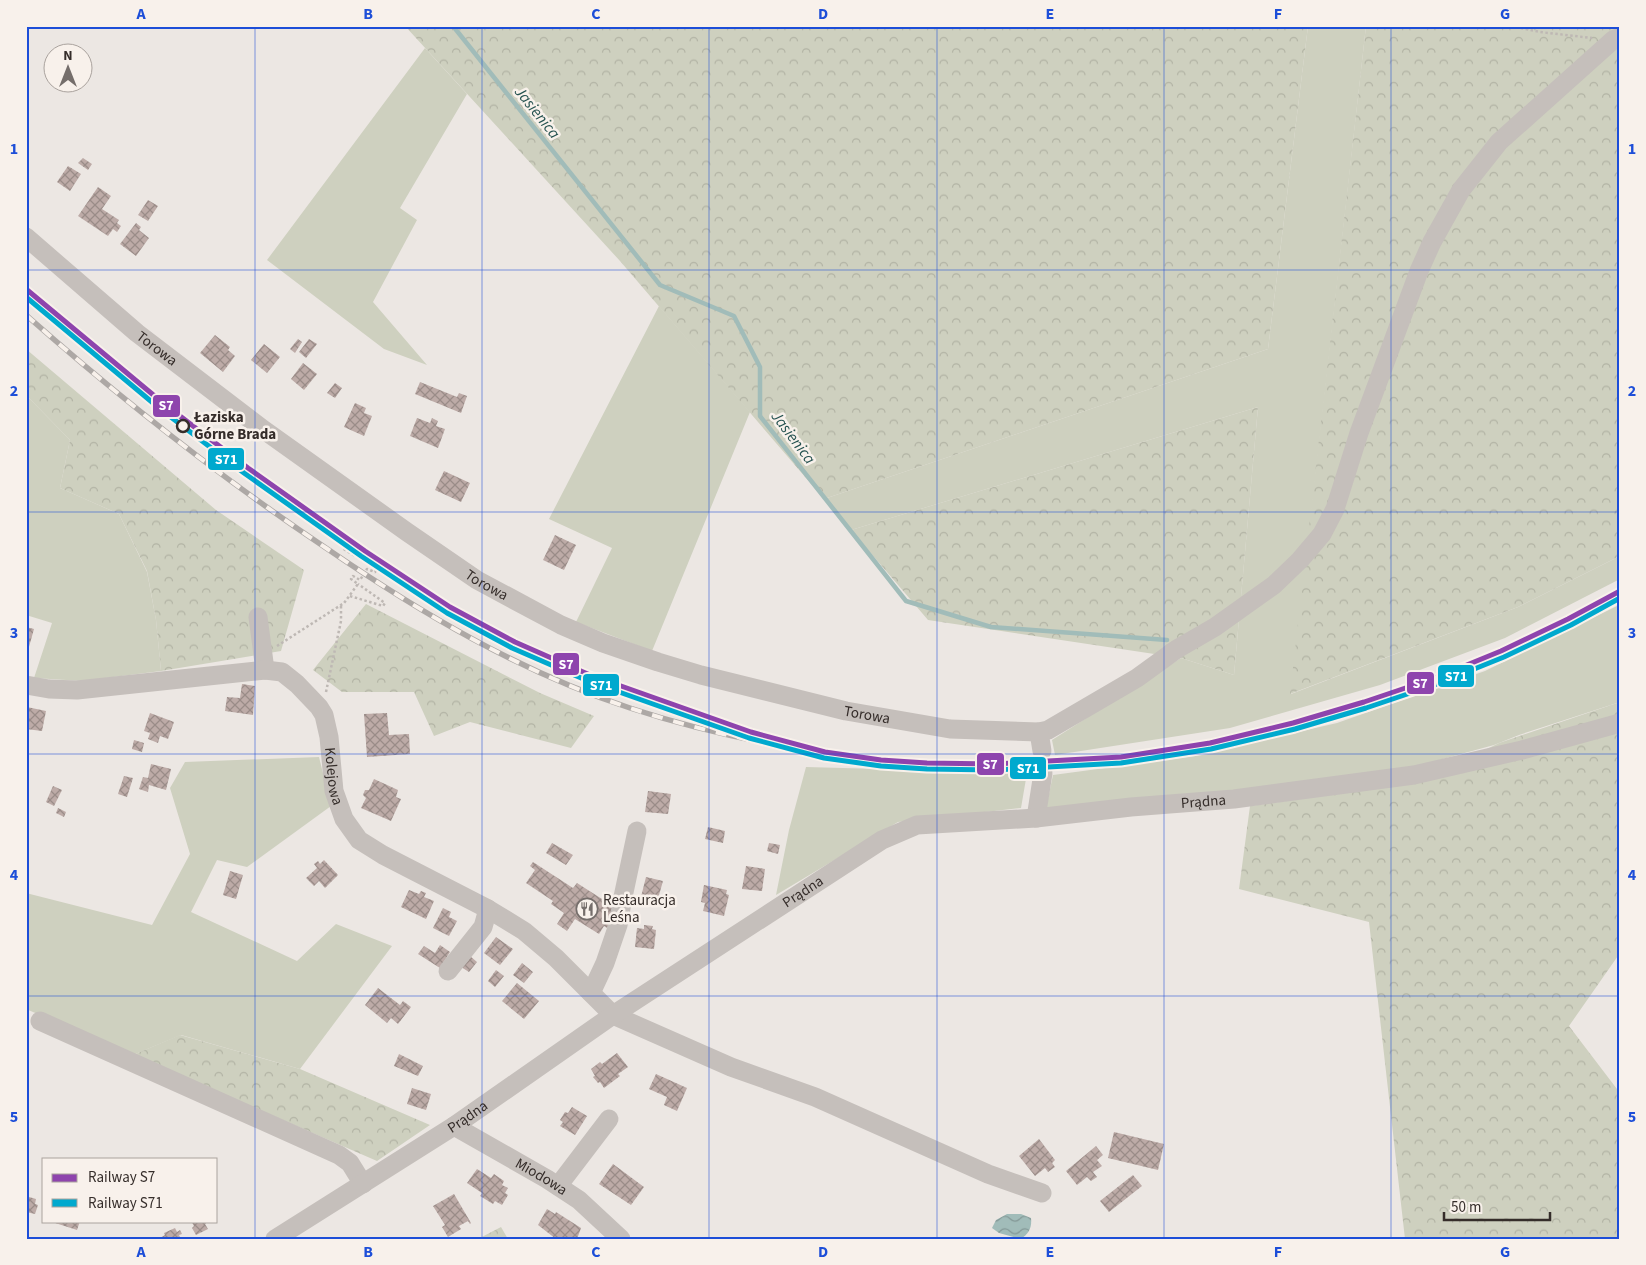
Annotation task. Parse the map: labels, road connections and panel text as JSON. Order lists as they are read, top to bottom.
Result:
{
  "streets": {
    "street": [
      "Torowa",
      "Kolejowa",
      "Prądna",
      "Miodowa"
    ]
  },
  "crossings": [
    ["Kolejowa", "Prądna"],
    ["Prądna", "Miodowa"]
  ],
  "water": ["Jasienica"],
  "places": {
    "other": ["Łaziska Górne Brada"],
    "restaurant": ["Restauracja Leśna"]
  },
  "lines": ["rail line S7", "rail line S71"],
  "legend": ["Railway S7", "Railway S71"],
  "scale_bar": "50 m",
  "north": "top",
  "grid": {
    "columns": [
      "A",
      "B",
      "C",
      "D",
      "E",
      "F",
      "G"
    ],
    "rows": [
      "1",
      "2",
      "3",
      "4",
      "5"
    ]
  }
}
